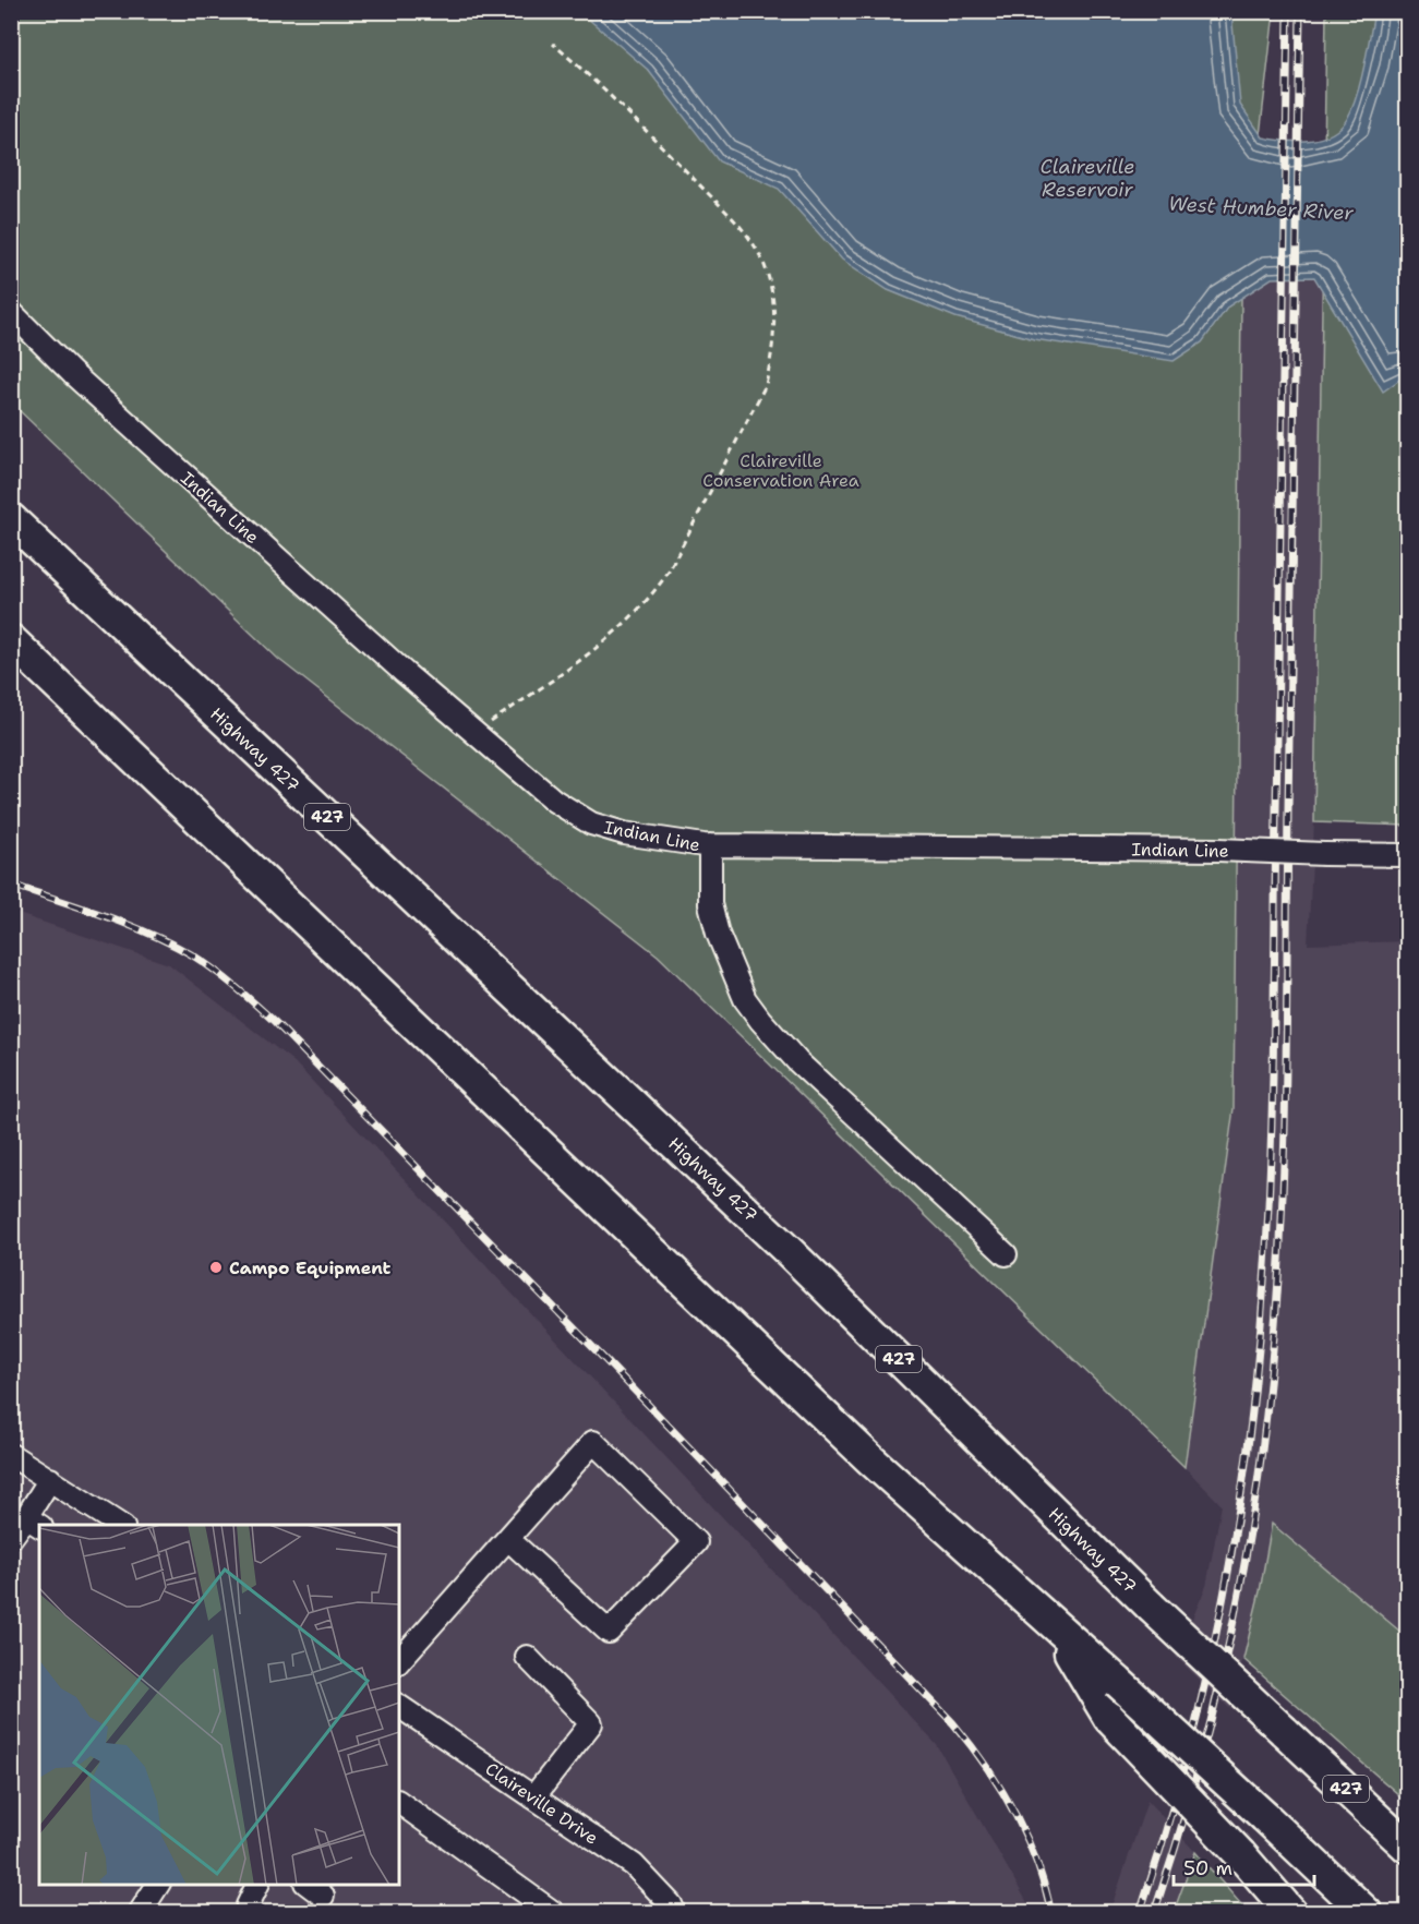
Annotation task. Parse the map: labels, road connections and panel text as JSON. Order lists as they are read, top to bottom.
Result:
{
  "streets": {
    "highway": ["Highway 427", "427"],
    "street": ["Indian Line", "Claireville Drive"]
  },
  "water": ["Claireville Reservoir", "West Humber River"],
  "parks": ["Claireville Conservation Area"],
  "places": ["Campo Equipment"],
  "scale_bar": "50 m"
}
